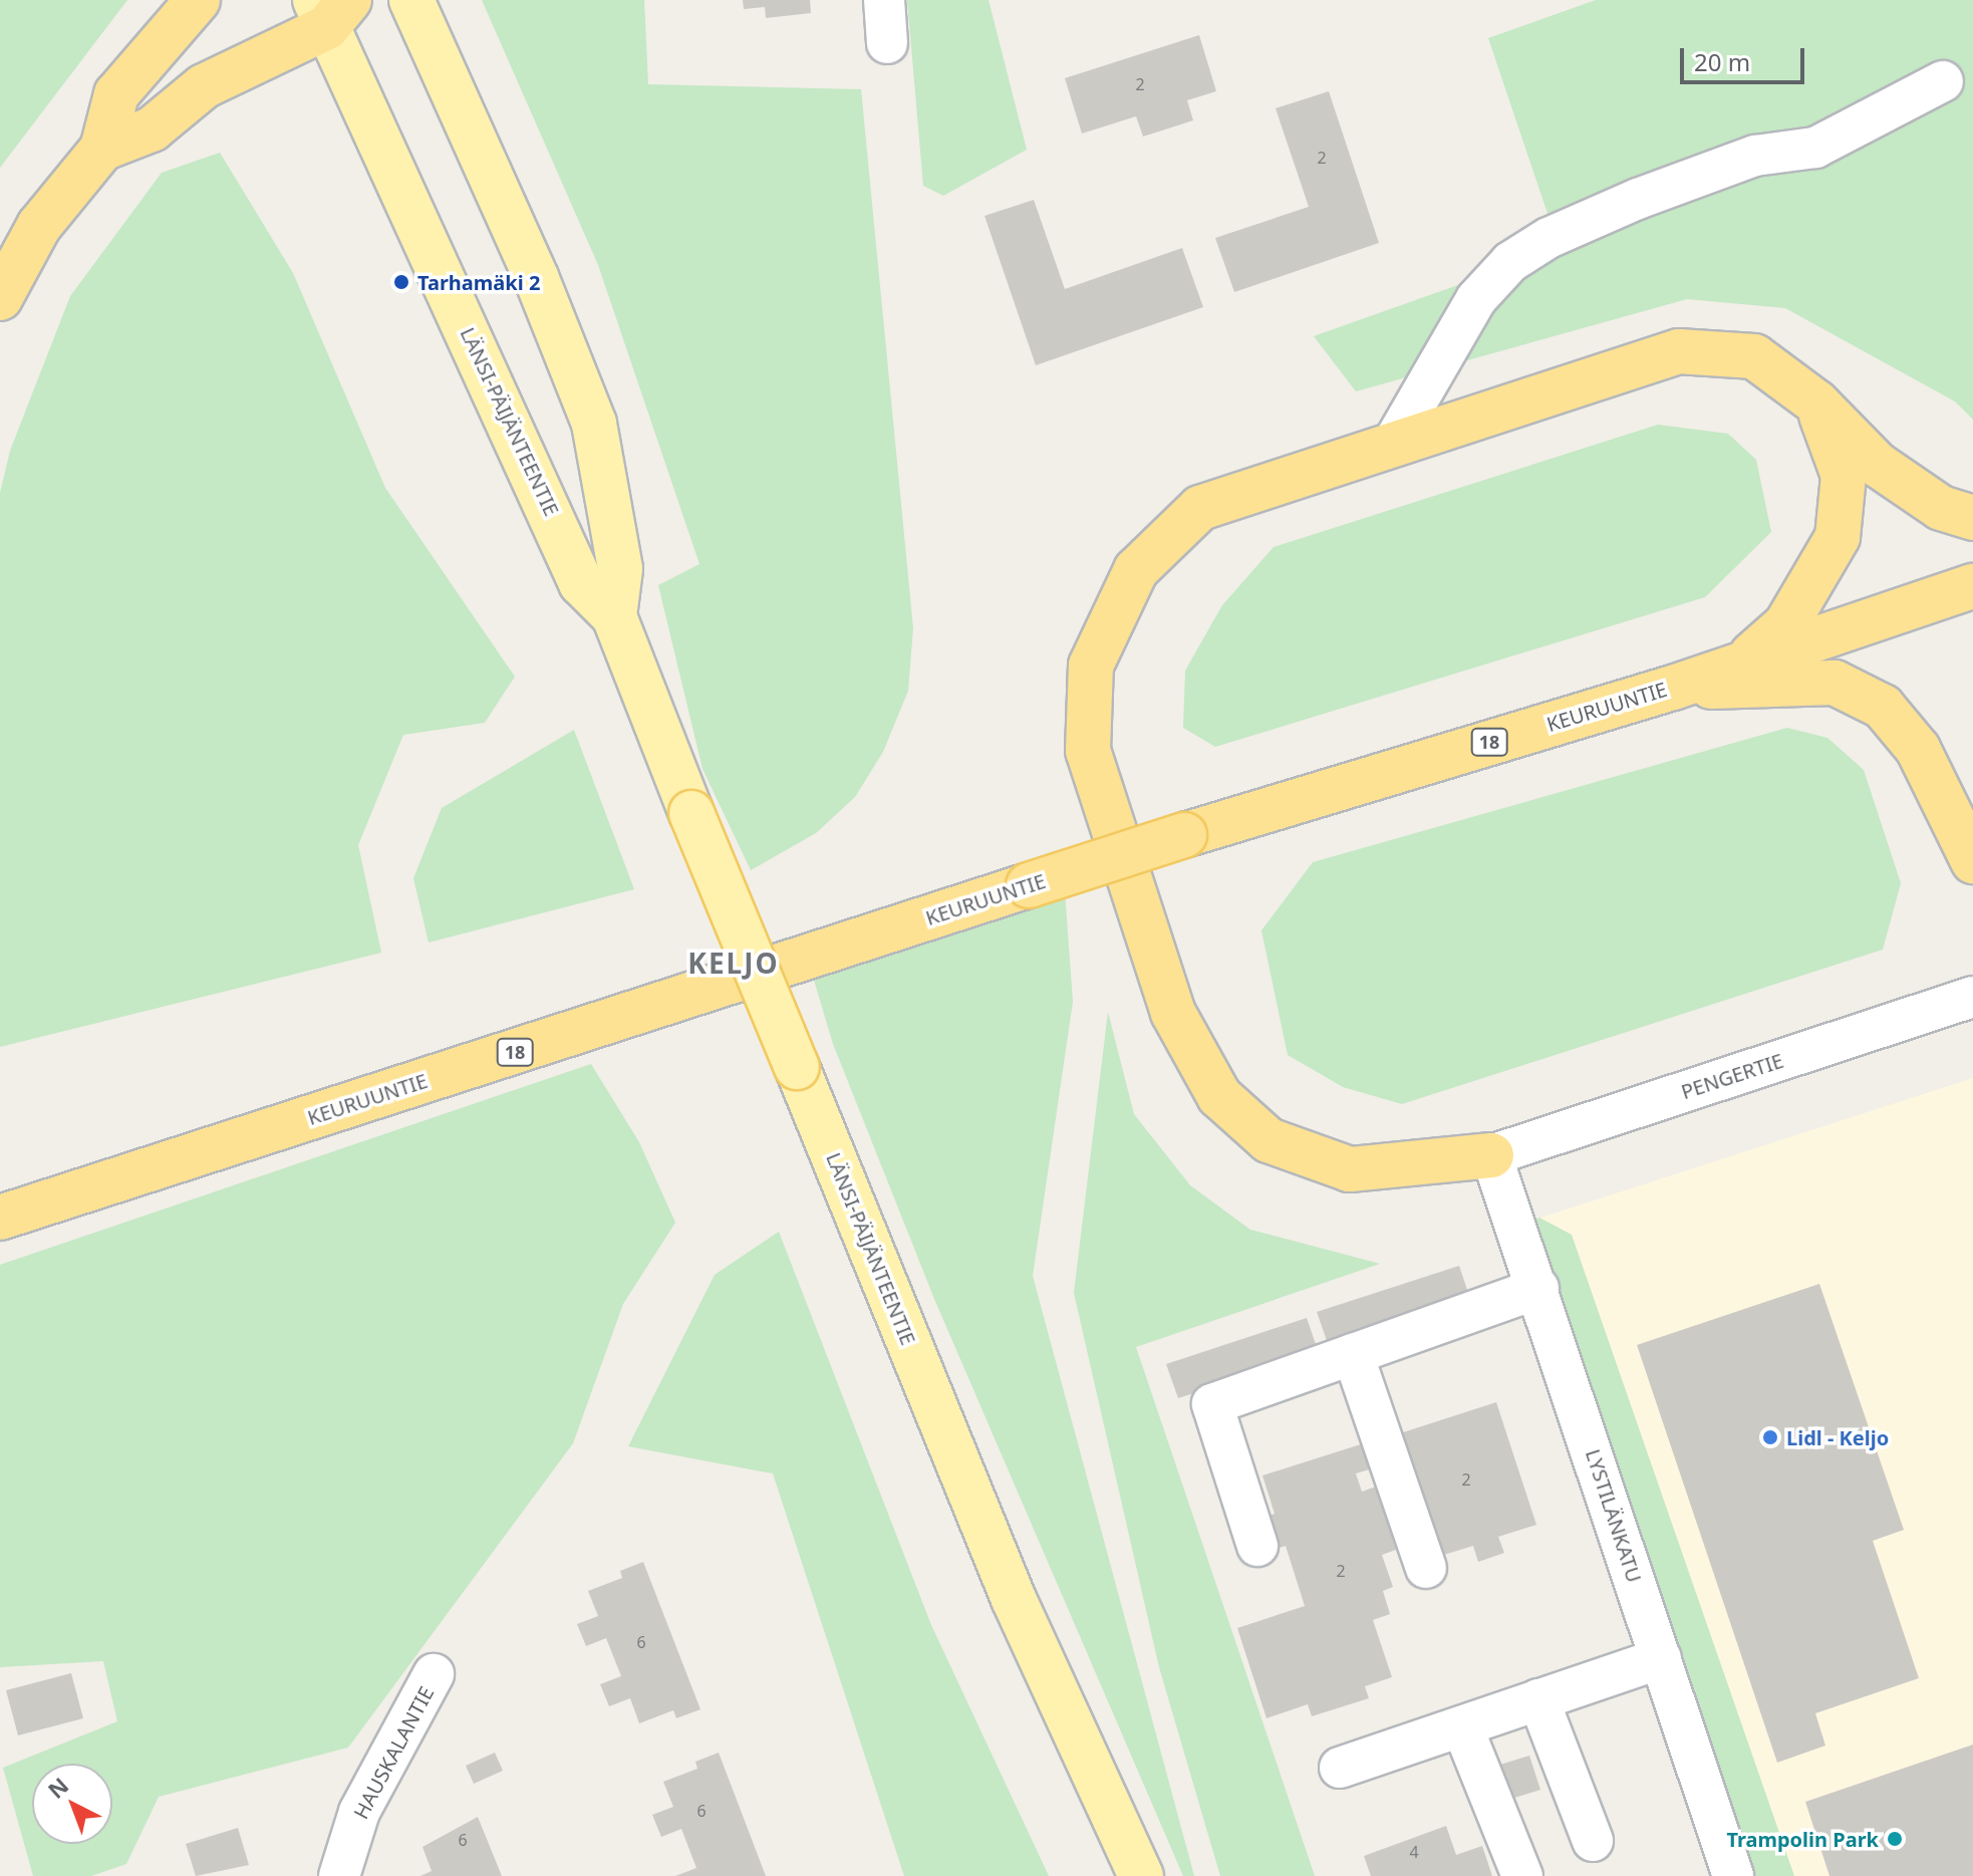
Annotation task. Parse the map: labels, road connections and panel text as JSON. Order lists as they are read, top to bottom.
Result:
{
  "streets": {
    "highway": ["KEURUUNTIE", "18"],
    "main road": ["LÄNSI-PÄIJÄNTEENTIE"],
    "street": ["PENGERTIE", "LYSTILÄNKATU", "HAUSKALANTIE"]
  },
  "crossings": [
    ["PENGERTIE", "LYSTILÄNKATU"]
  ],
  "districts": ["KELJO"],
  "places": ["Tarhamäki 2", "Lidl - Keljo", "Trampolin Park"],
  "house_numbers": [
    "2",
    "2",
    "2",
    "2",
    "6",
    "6",
    "6",
    "4"
  ],
  "scale_bar": "20 m",
  "north": "top left"
}
